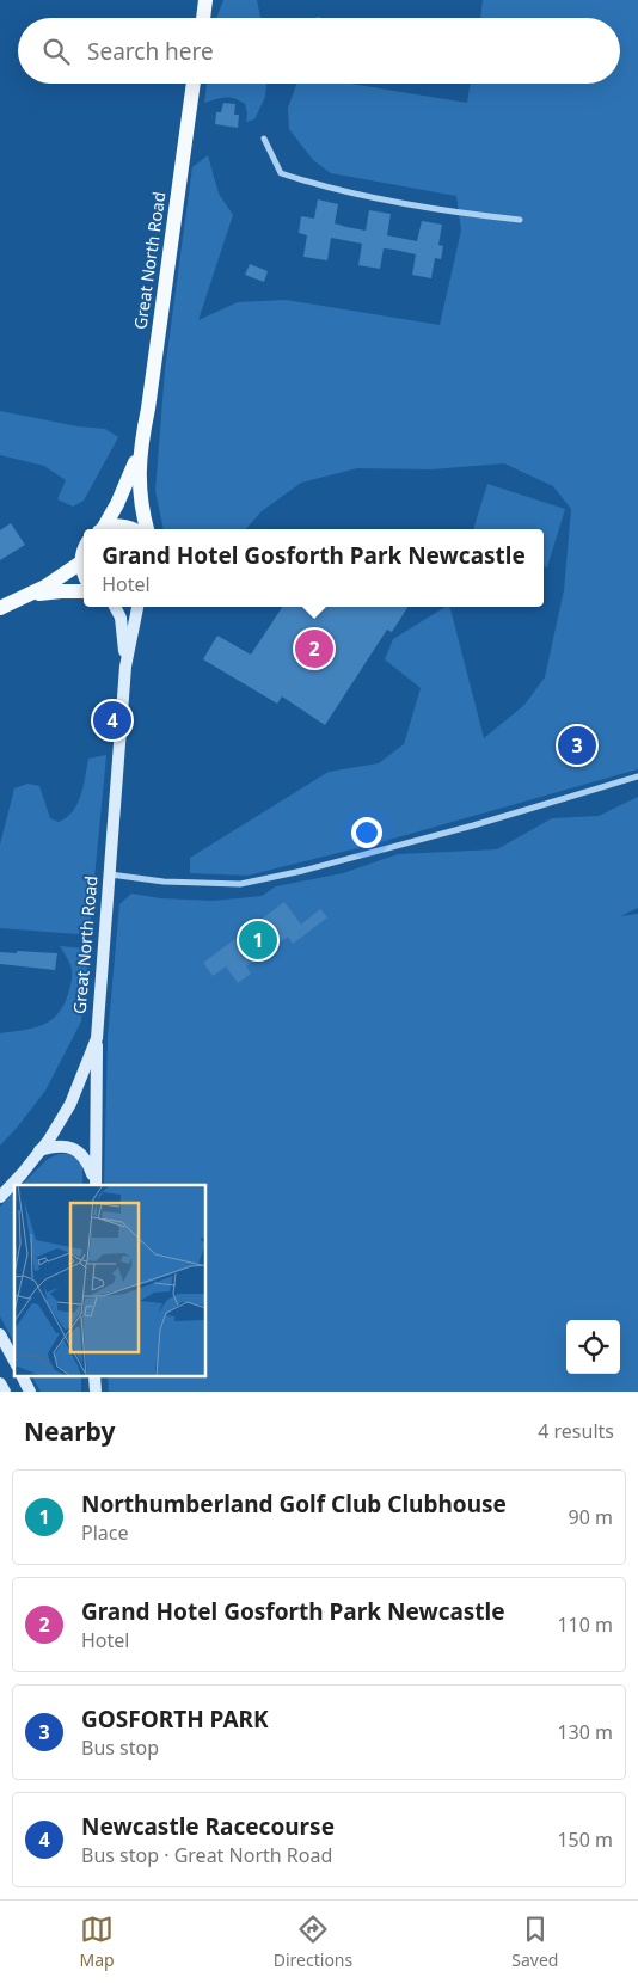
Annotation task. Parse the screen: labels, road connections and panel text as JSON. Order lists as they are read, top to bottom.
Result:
{
  "streets": {
    "main road": ["Great North Road"]
  },
  "page": {
    "search": "Search here",
    "popup": ["Grand Hotel Gosforth Park Newcastle", "Hotel"],
    "pins": [
      "2",
      "4",
      "3",
      "1"
    ],
    "heading": ["Nearby", "4 results"],
    "list": [
      {
        "mark": "1",
        "name": "Northumberland Golf Club Clubhouse",
        "note": "Place",
        "value": "90 m"
      },
      {
        "mark": "2",
        "name": "Grand Hotel Gosforth Park Newcastle",
        "note": "Hotel",
        "value": "110 m"
      },
      {
        "mark": "3",
        "name": "GOSFORTH PARK",
        "note": "Bus stop",
        "value": "130 m"
      },
      {
        "mark": "4",
        "name": "Newcastle Racecourse",
        "note": "Bus stop · Great North Road",
        "value": "150 m"
      }
    ],
    "nav": ["Map", "Directions", "Saved"]
  }
}
